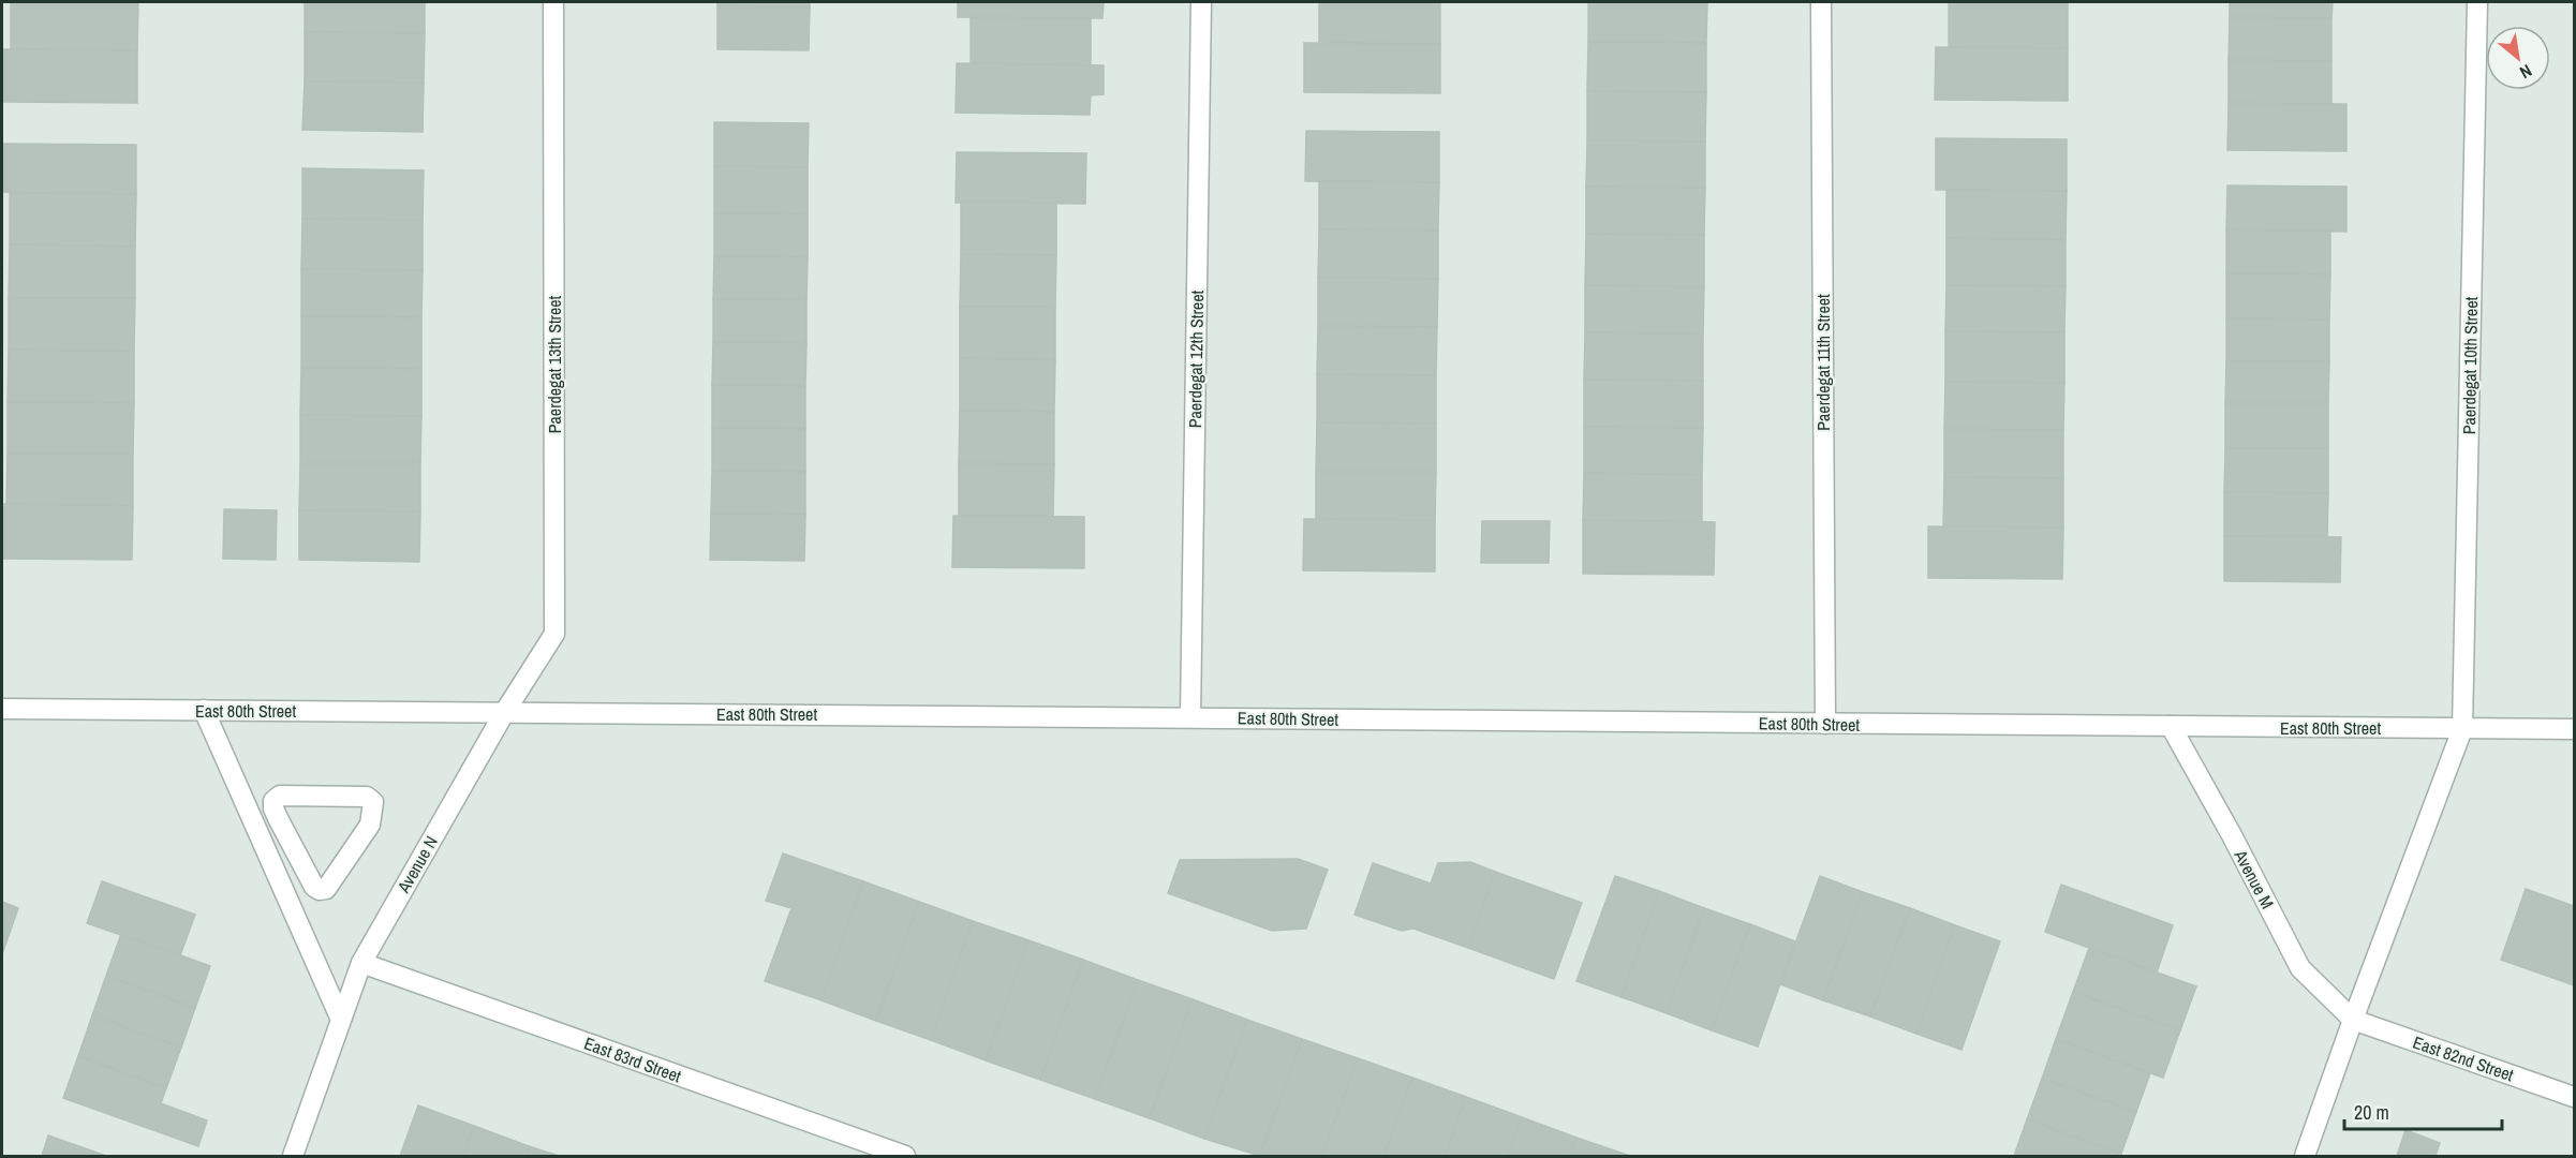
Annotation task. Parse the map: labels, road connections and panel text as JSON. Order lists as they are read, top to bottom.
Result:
{
  "streets": {
    "street": [
      "Paerdegat 12th Street",
      "Paerdegat 11th Street",
      "Paerdegat 13th Street",
      "Paerdegat 10th Street",
      "East 80th Street",
      "Avenue N",
      "Avenue M",
      "East 82nd Street",
      "East 83rd Street"
    ]
  },
  "crossings": [
    ["Paerdegat 12th Street", "East 80th Street"],
    ["Paerdegat 11th Street", "East 80th Street"],
    ["Paerdegat 13th Street", "East 80th Street"],
    ["Paerdegat 13th Street", "Avenue N"],
    ["Paerdegat 10th Street", "East 80th Street"],
    ["East 80th Street", "Avenue N"],
    ["East 80th Street", "Avenue M"],
    ["Avenue N", "East 83rd Street"],
    ["Avenue M", "East 82nd Street"]
  ],
  "scale_bar": "20 m",
  "north": "bottom right"
}
